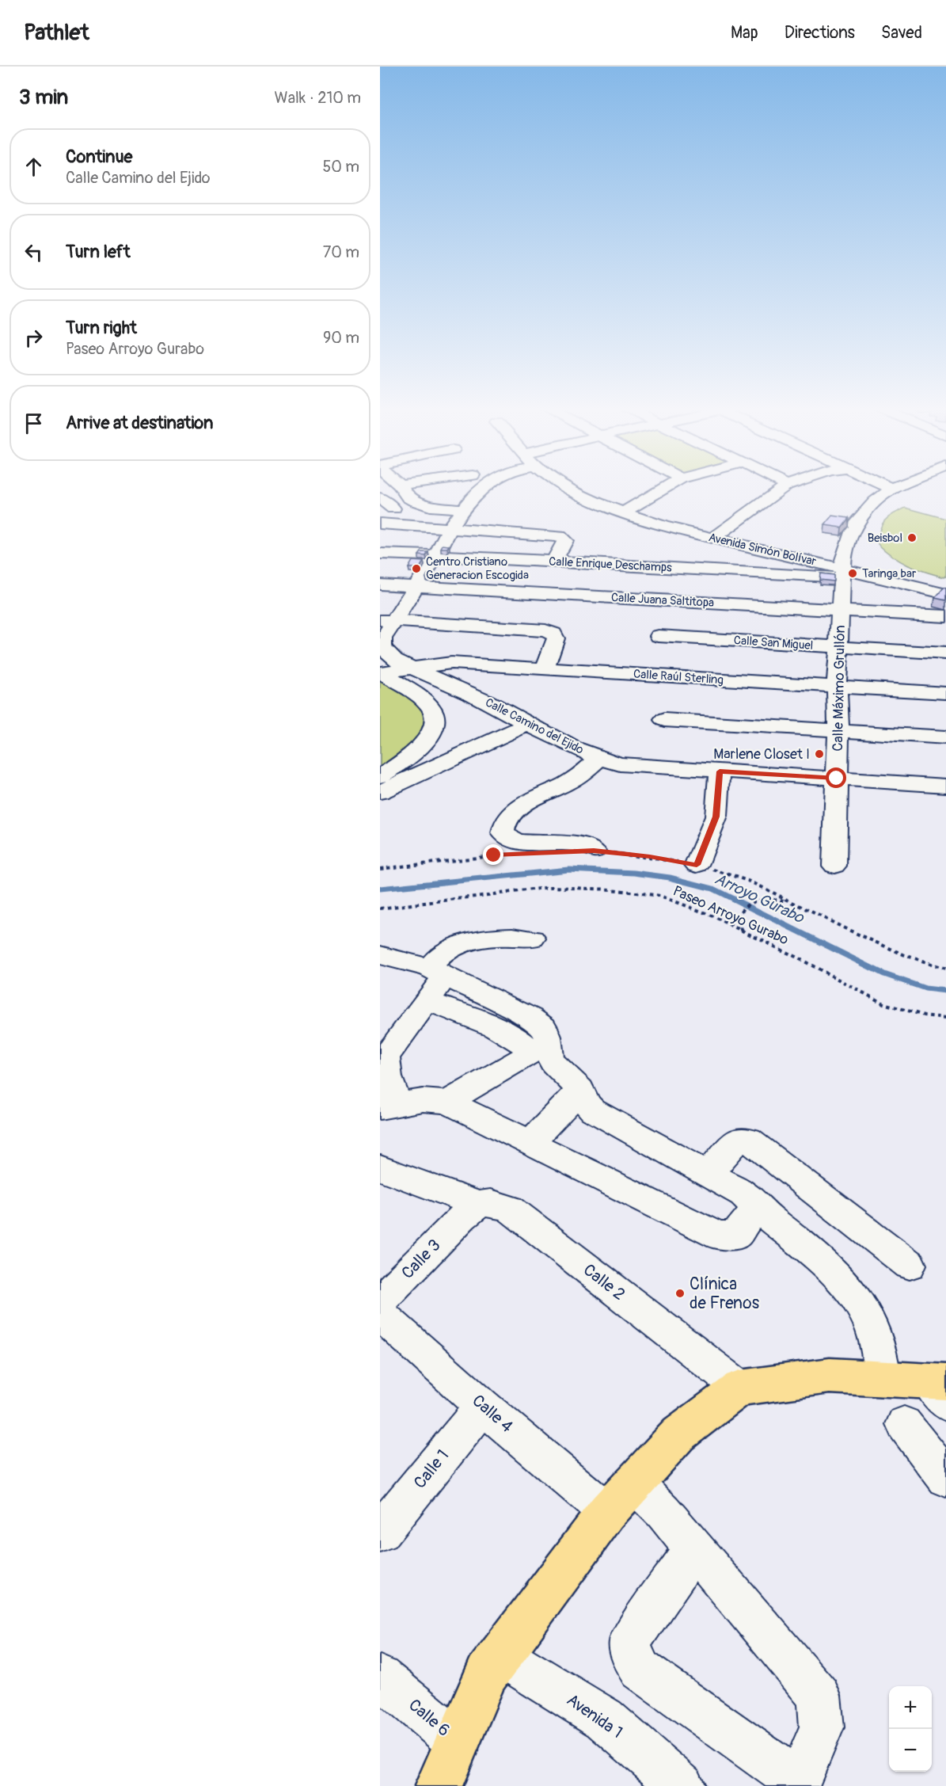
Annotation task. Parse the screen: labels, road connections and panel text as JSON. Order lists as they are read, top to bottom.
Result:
{
  "streets": {
    "street": [
      "Avenida Simón Bolívar",
      "Calle Enrique Deschamps",
      "Calle Juana Saltitopa",
      "Calle San Miguel",
      "Calle Raúl Sterling",
      "Calle Máximo Grullón",
      "Calle Camino del Ejido",
      "Calle 3",
      "Calle 2",
      "Calle 4",
      "Calle 1",
      "Avenida 1",
      "Calle 6"
    ],
    "path": ["Paseo Arroyo Gurabo"]
  },
  "crossings": [
    ["Avenida Simón Bolívar", "Calle Enrique Deschamps"],
    ["Avenida Simón Bolívar", "Calle Máximo Grullón"],
    ["Calle Enrique Deschamps", "Calle Máximo Grullón"],
    ["Calle Enrique Deschamps", "Calle Camino del Ejido"],
    ["Calle Juana Saltitopa", "Calle Máximo Grullón"],
    ["Calle Juana Saltitopa", "Calle Camino del Ejido"],
    ["Calle San Miguel", "Calle Raúl Sterling"],
    ["Calle San Miguel", "Calle Máximo Grullón"],
    ["Calle Raúl Sterling", "Calle Máximo Grullón"],
    ["Calle Raúl Sterling", "Calle Camino del Ejido"],
    ["Calle Máximo Grullón", "Calle Camino del Ejido"],
    ["Calle 3", "Calle 2"],
    ["Calle 4", "Calle 1"]
  ],
  "water": ["Arroyo Gurabo"],
  "places": [
    "Beisbol",
    "Centro Cristiano Generacion Escogida",
    "Taringa bar",
    "Marlene Closet I",
    "Clínica de Frenos"
  ],
  "page": {
    "header": "Pathlet",
    "nav": ["Map", "Directions", "Saved"],
    "heading": ["3 min", "Walk · 210 m"],
    "list": [
      ["Continue", "Calle Camino del Ejido", "50 m"],
      ["Turn left", "70 m"],
      ["Turn right", "Paseo Arroyo Gurabo", "90 m"],
      "Arrive at destination"
    ],
    "map_buttons": ["+", "−"]
  }
}
